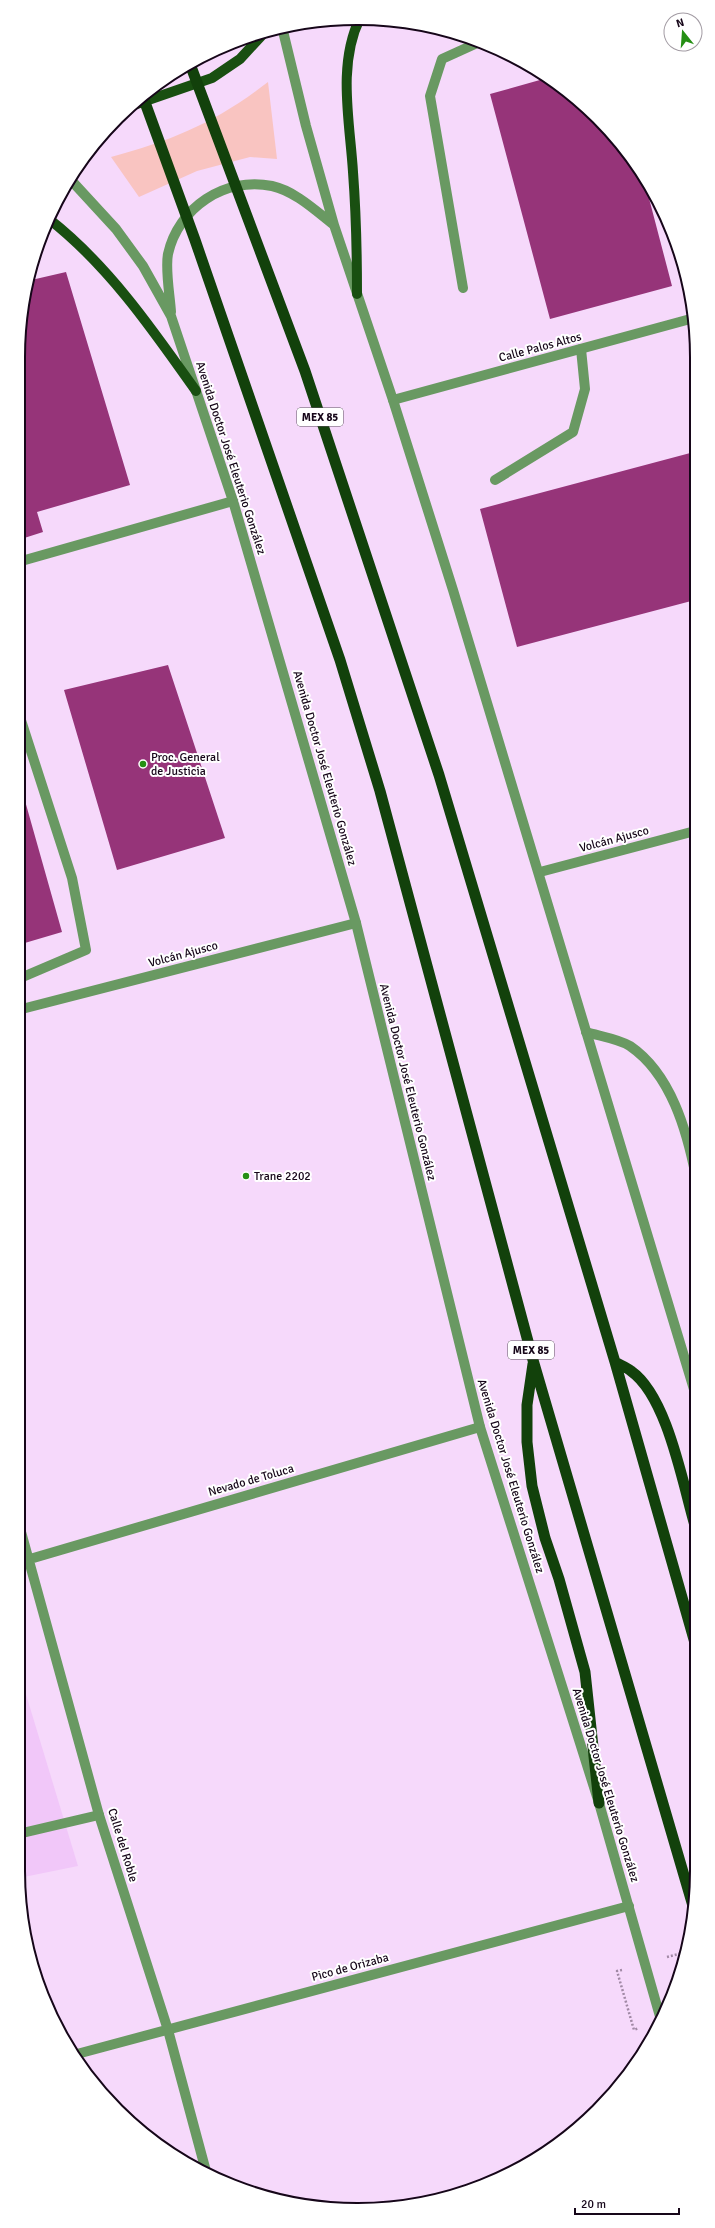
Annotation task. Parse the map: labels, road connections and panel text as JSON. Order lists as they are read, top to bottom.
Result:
{
  "streets": {
    "highway": ["MEX 85"],
    "street": [
      "Calle Palos Altos",
      "Avenida Doctor José Eleuterio González",
      "Volcán Ajusco",
      "Nevado de Toluca",
      "Calle del Roble",
      "Pico de Orizaba"
    ]
  },
  "crossings": [
    ["Avenida Doctor José Eleuterio González", "Volcán Ajusco"],
    ["Avenida Doctor José Eleuterio González", "Nevado de Toluca"],
    ["Avenida Doctor José Eleuterio González", "Pico de Orizaba"],
    ["Nevado de Toluca", "Calle del Roble"],
    ["Calle del Roble", "Pico de Orizaba"]
  ],
  "places": ["Proc. General de Justicia", "Trane 2202"],
  "scale_bar": "20 m",
  "north": "top"
}
